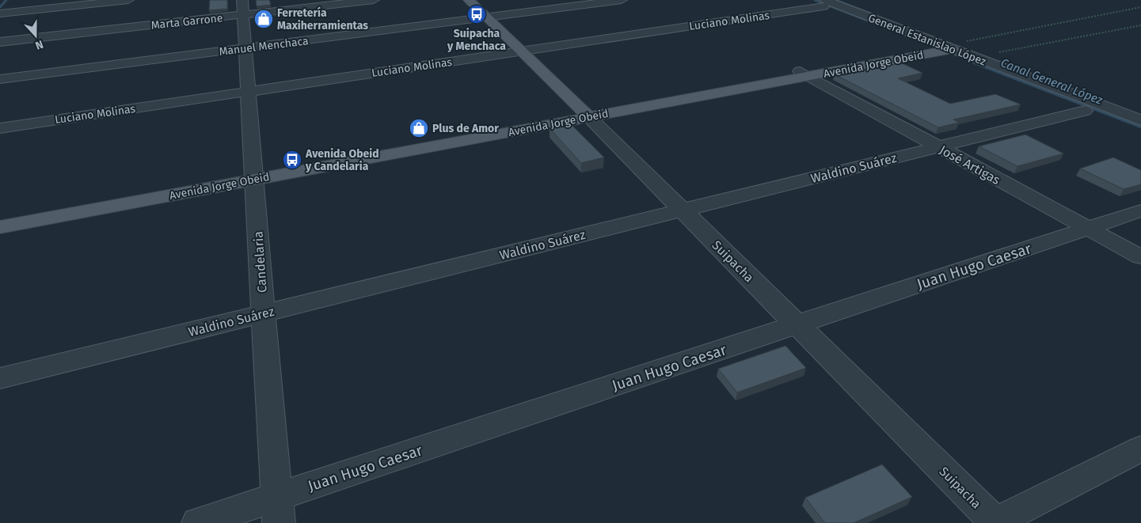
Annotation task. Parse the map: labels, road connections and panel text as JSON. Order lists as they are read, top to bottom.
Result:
{
  "streets": {
    "main road": ["Avenida Jorge Obeid", "Suipacha"],
    "street": [
      "Luciano Molinas",
      "Marta Garrone",
      "General Estanislao López",
      "Manuel Menchaca",
      "José Artigas",
      "Waldino Suárez",
      "Candelaria",
      "Juan Hugo Caesar"
    ]
  },
  "crossings": [
    ["Luciano Molinas", "General Estanislao López"],
    ["Luciano Molinas", "Suipacha"],
    ["Luciano Molinas", "Candelaria"],
    ["Marta Garrone", "Candelaria"],
    ["General Estanislao López", "Avenida Jorge Obeid"],
    ["Manuel Menchaca", "Suipacha"],
    ["Manuel Menchaca", "Candelaria"],
    ["Avenida Jorge Obeid", "José Artigas"],
    ["Avenida Jorge Obeid", "Suipacha"],
    ["Avenida Jorge Obeid", "Candelaria"],
    ["José Artigas", "Waldino Suárez"],
    ["José Artigas", "Juan Hugo Caesar"],
    ["Waldino Suárez", "Suipacha"],
    ["Waldino Suárez", "Candelaria"],
    ["Suipacha", "Juan Hugo Caesar"],
    ["Candelaria", "Juan Hugo Caesar"]
  ],
  "water": ["Canal General López"],
  "places": {
    "bus stop": ["Suipacha y Menchaca", "Avenida Obeid y Candelaria"],
    "shop": ["Ferretería Maxiherramientas", "Plus de Amor"]
  },
  "north": "bottom"
}
